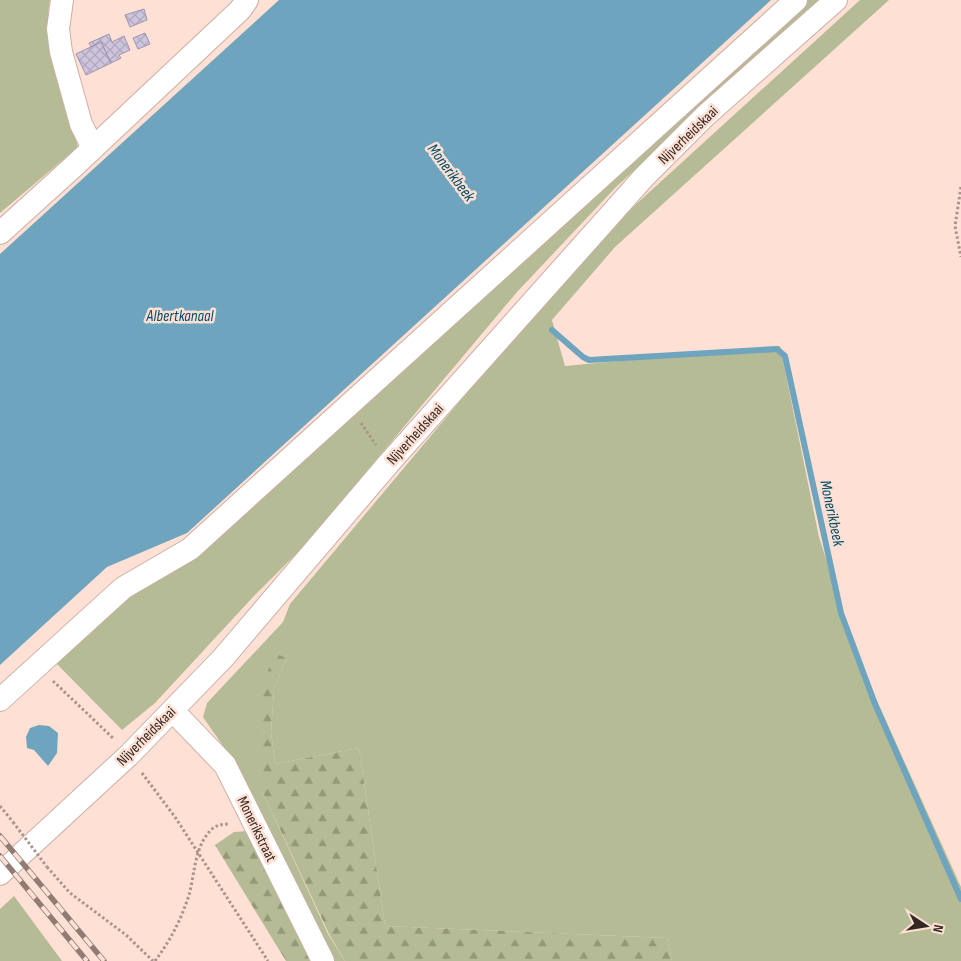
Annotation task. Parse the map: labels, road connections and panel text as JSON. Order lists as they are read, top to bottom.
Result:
{
  "streets": {
    "street": ["Nijverheidskaai", "Monerikstraat"]
  },
  "crossings": [
    ["Nijverheidskaai", "Monerikstraat"]
  ],
  "water": ["Monerikbeek", "Albertkanaal"],
  "north": "right"
}
